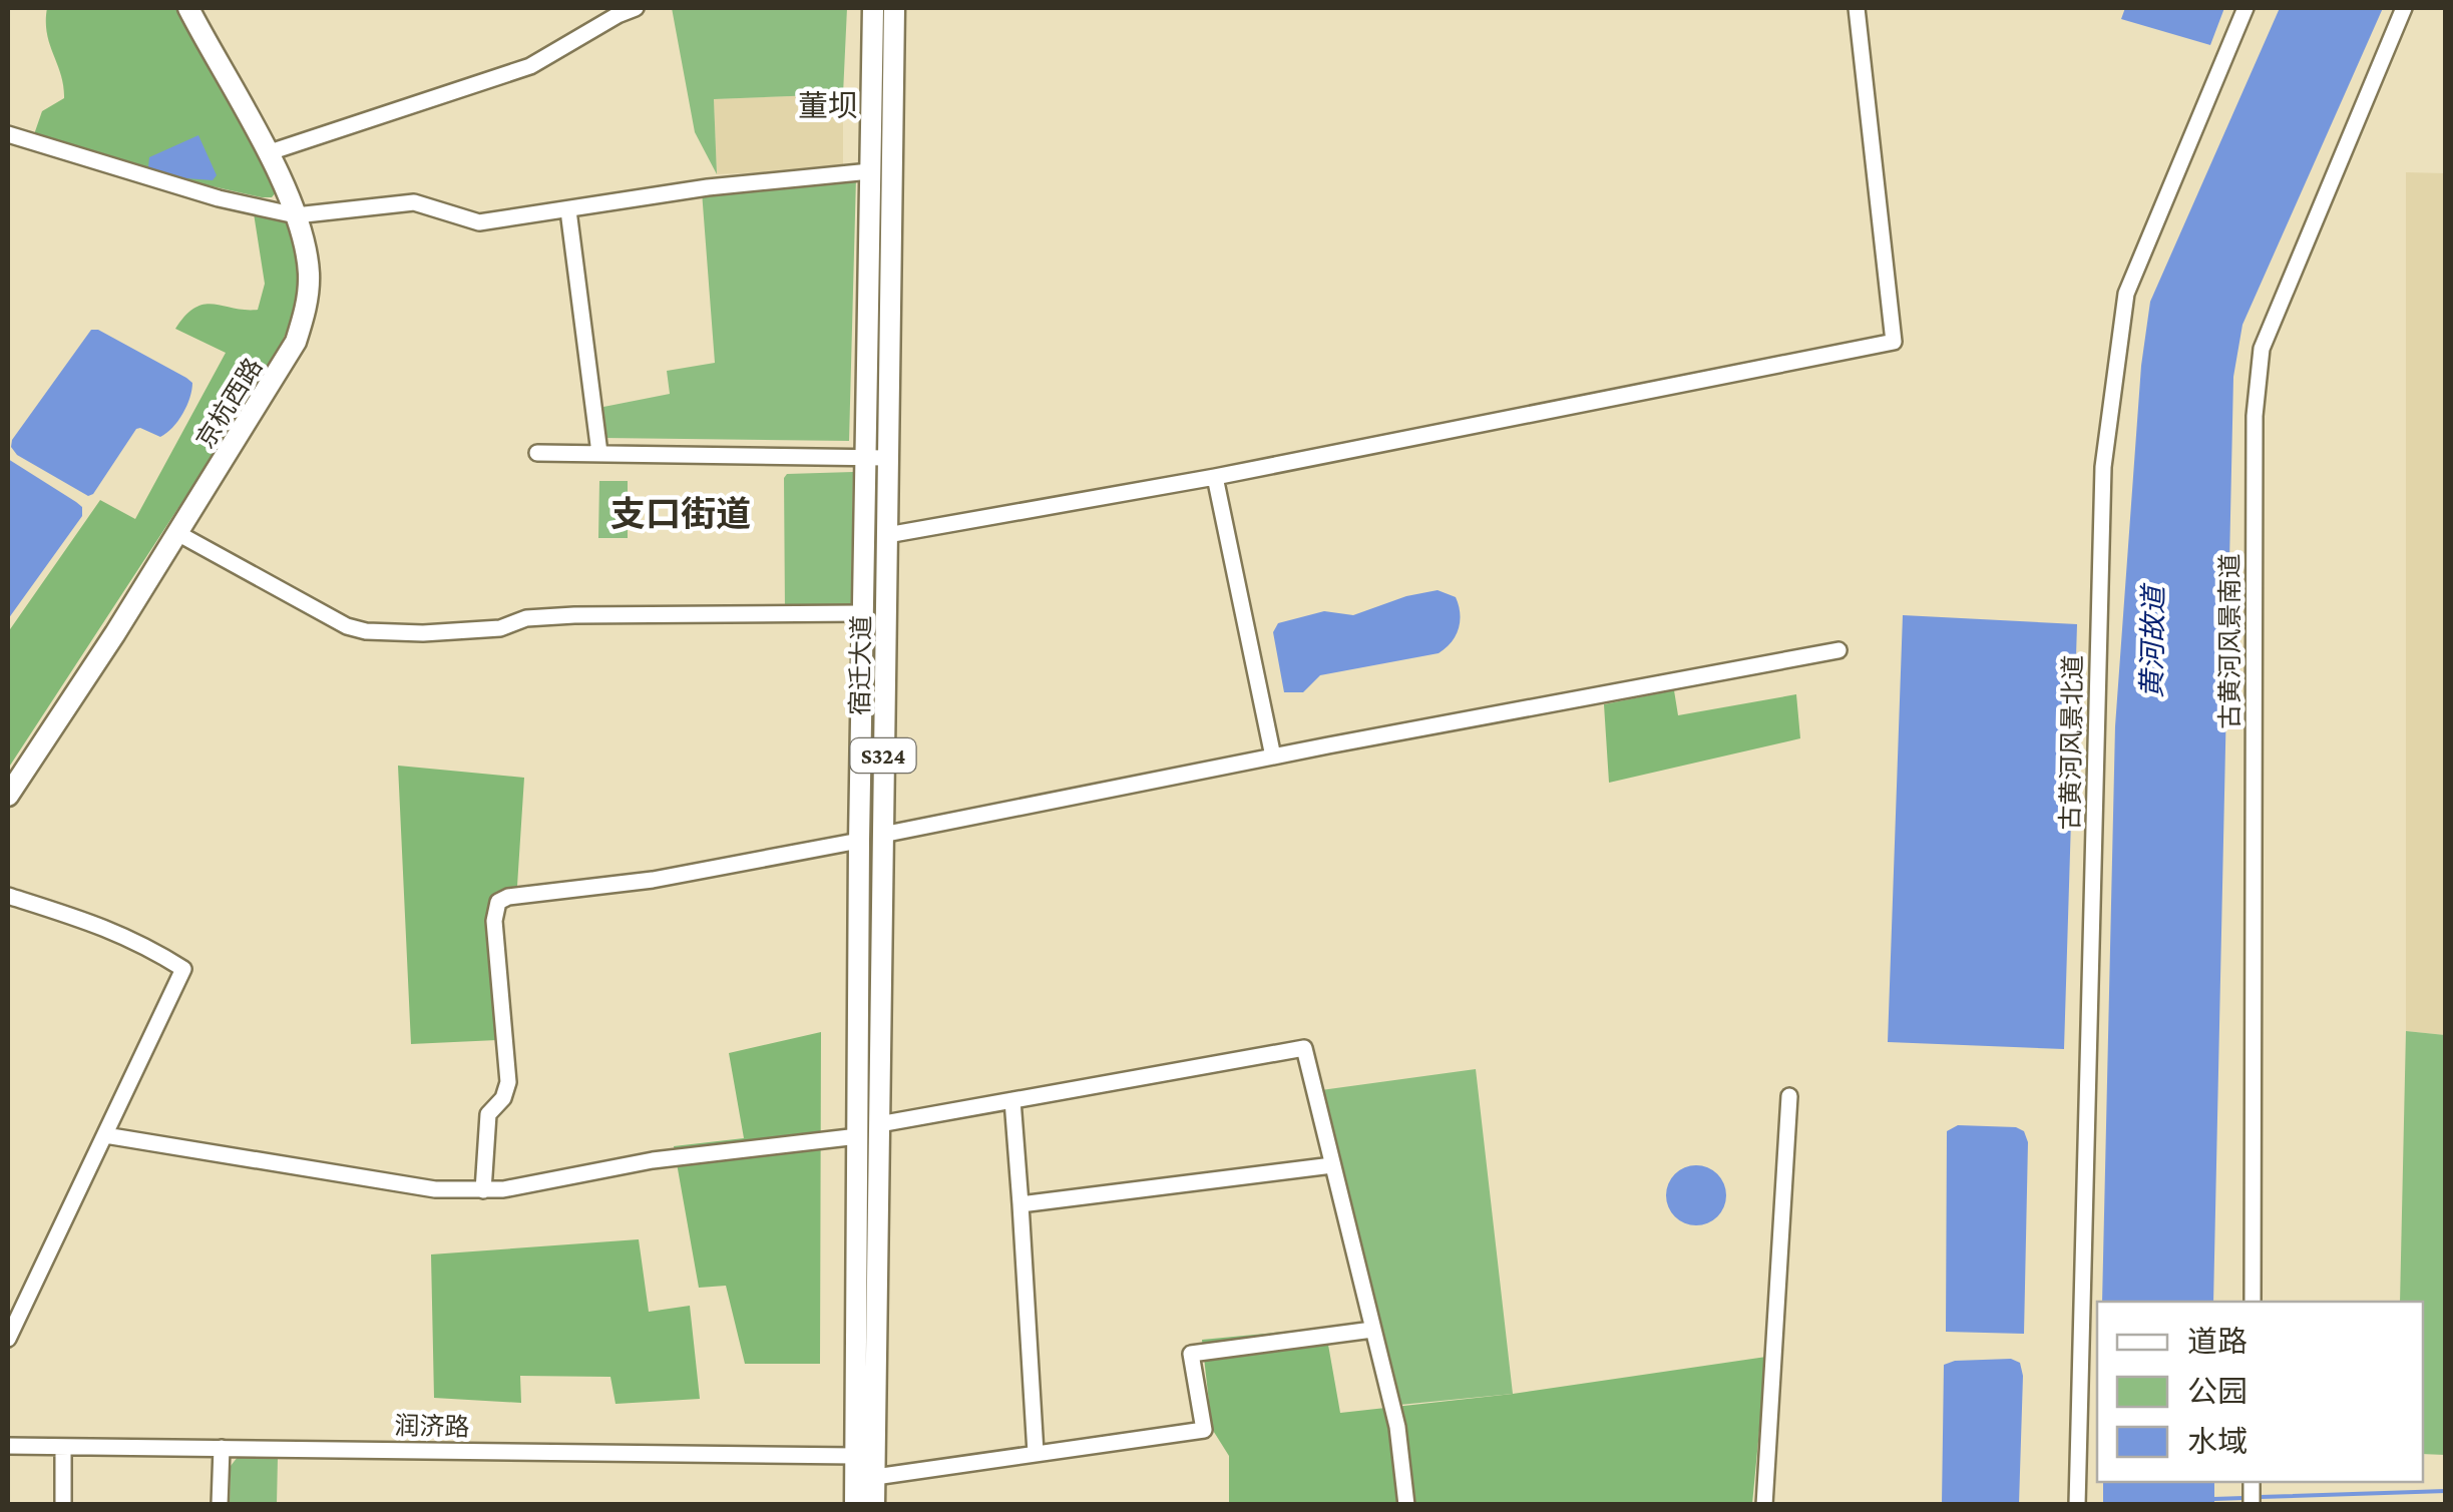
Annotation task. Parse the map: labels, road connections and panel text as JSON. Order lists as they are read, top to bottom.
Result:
{
  "streets": {
    "main road": ["京杭西路", "宿迁大道", "S324"],
    "street": ["古黄河风景南道", "古黄河风景北道", "润济路"]
  },
  "crossings": [
    ["宿迁大道", "润济路"]
  ],
  "districts": ["董坝", "支口街道"],
  "water": ["黄河故道"],
  "legend": ["道路", "公园", "水域"]
}
